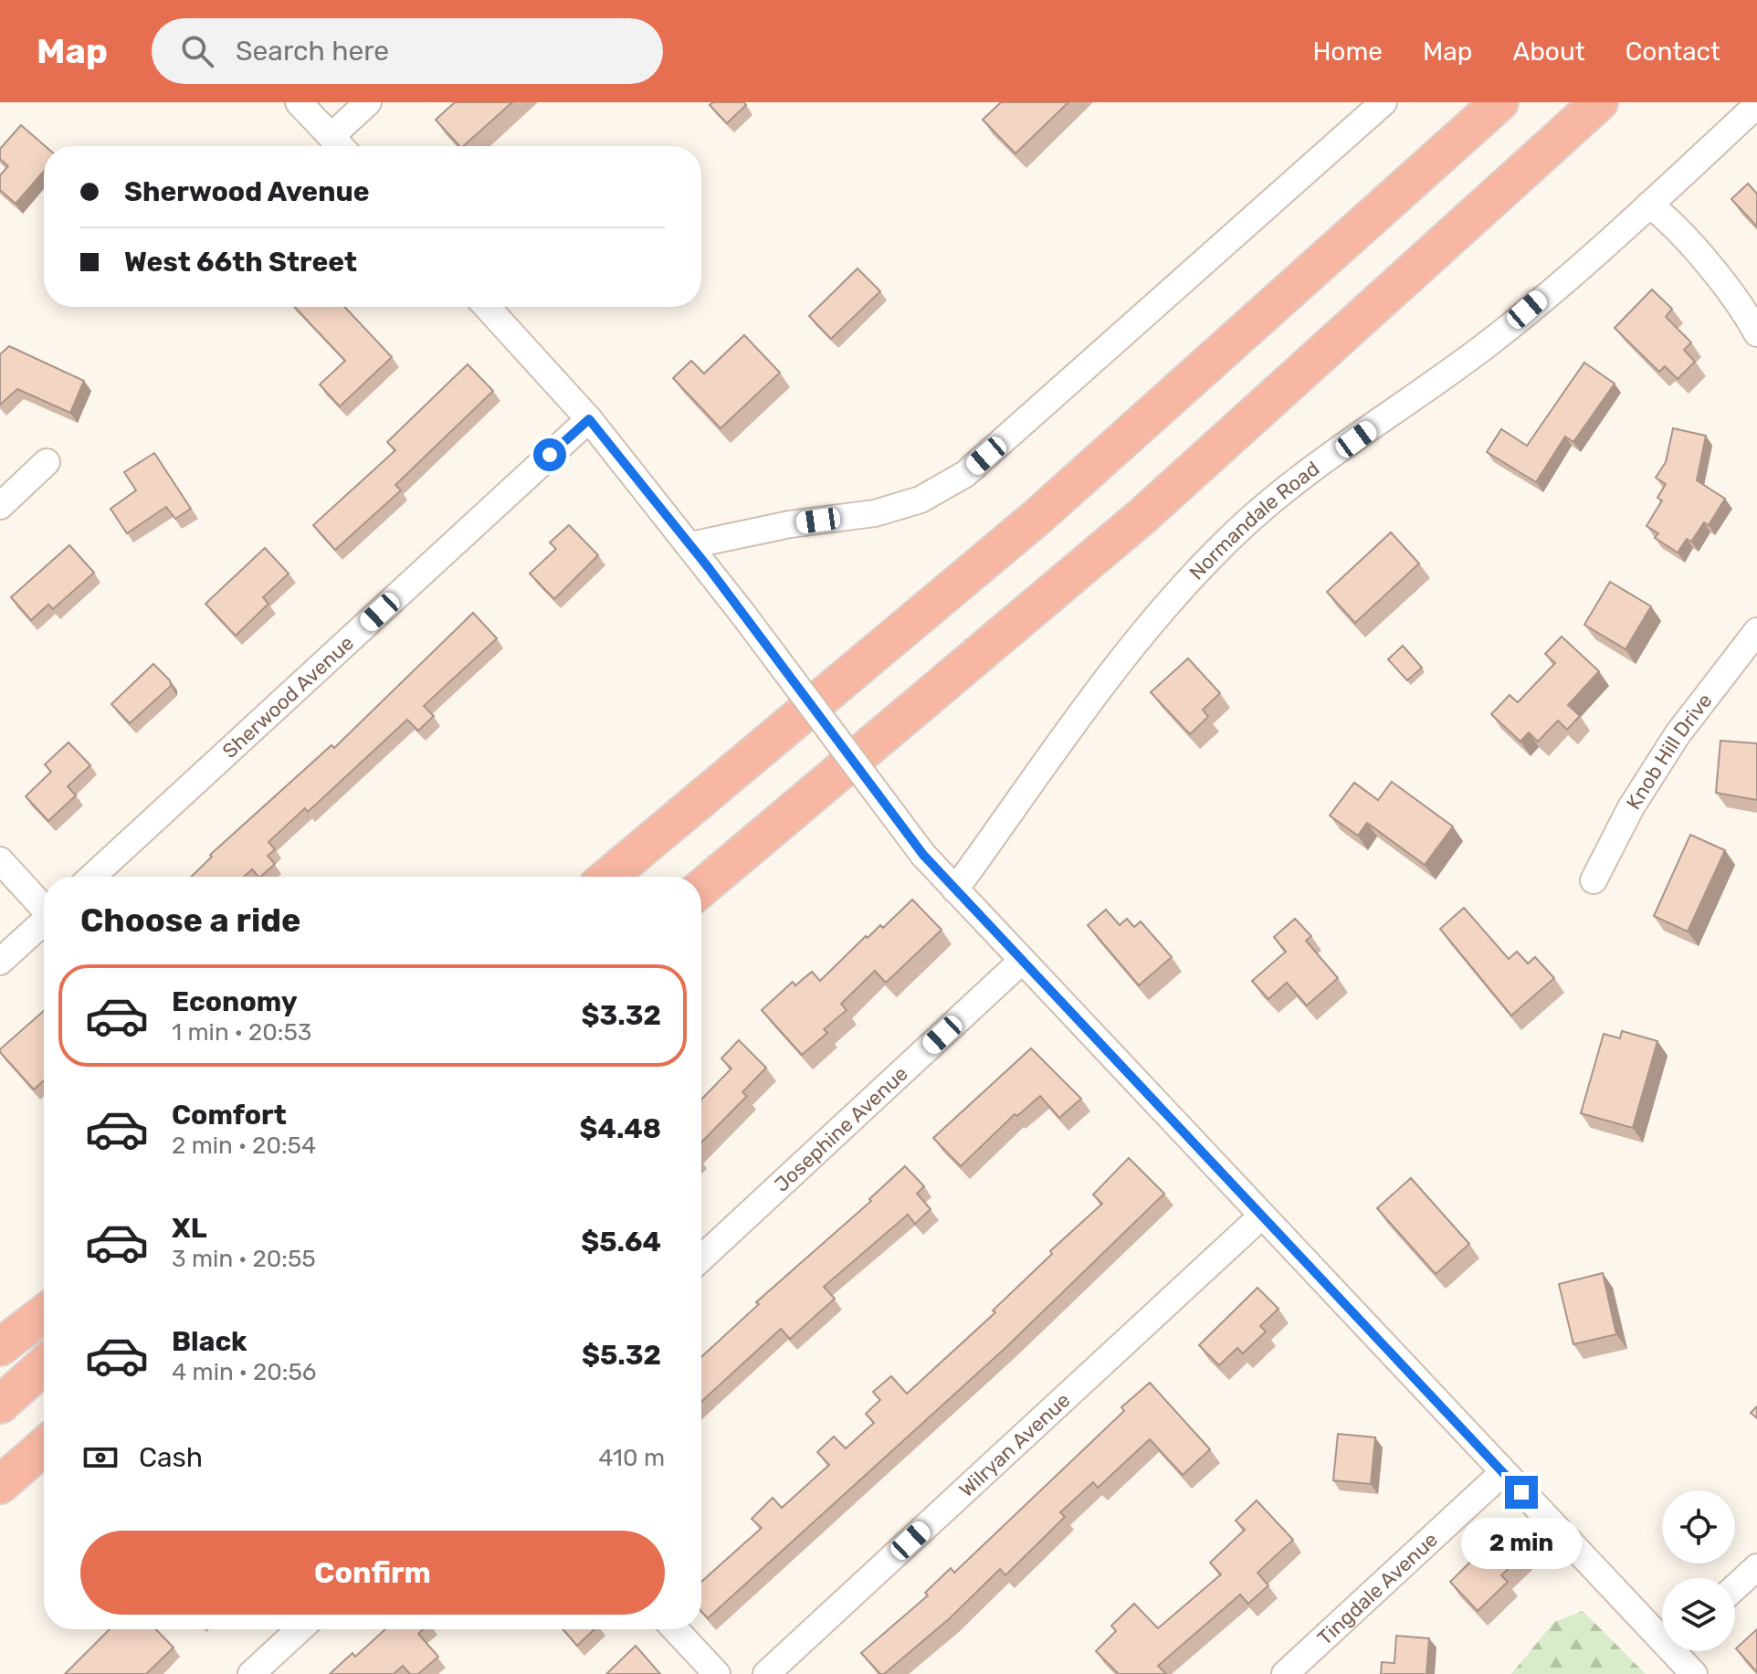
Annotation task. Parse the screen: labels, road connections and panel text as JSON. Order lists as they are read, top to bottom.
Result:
{
  "streets": {
    "street": [
      "Normandale Road",
      "Sherwood Avenue",
      "Knob Hill Drive",
      "Josephine Avenue",
      "Wilryan Avenue",
      "Tingdale Avenue"
    ]
  },
  "page": {
    "header": "Map",
    "search": "Search here",
    "nav": [
      "Home",
      "Map",
      "About",
      "Contact"
    ],
    "banner": ["Sherwood Avenue", "West 66th Street"],
    "heading": "Choose a ride",
    "list": [
      {
        "name": "Economy",
        "note": "1 min · 20:53",
        "value": "$3.32"
      },
      {
        "name": "Comfort",
        "note": "2 min · 20:54",
        "value": "$4.48"
      },
      {
        "name": "XL",
        "note": "3 min · 20:55",
        "value": "$5.64"
      },
      {
        "name": "Black",
        "note": "4 min · 20:56",
        "value": "$5.32"
      }
    ],
    "pay": ["Cash", "410 m"],
    "buttons": "Confirm",
    "bubble": "2 min"
  }
}
